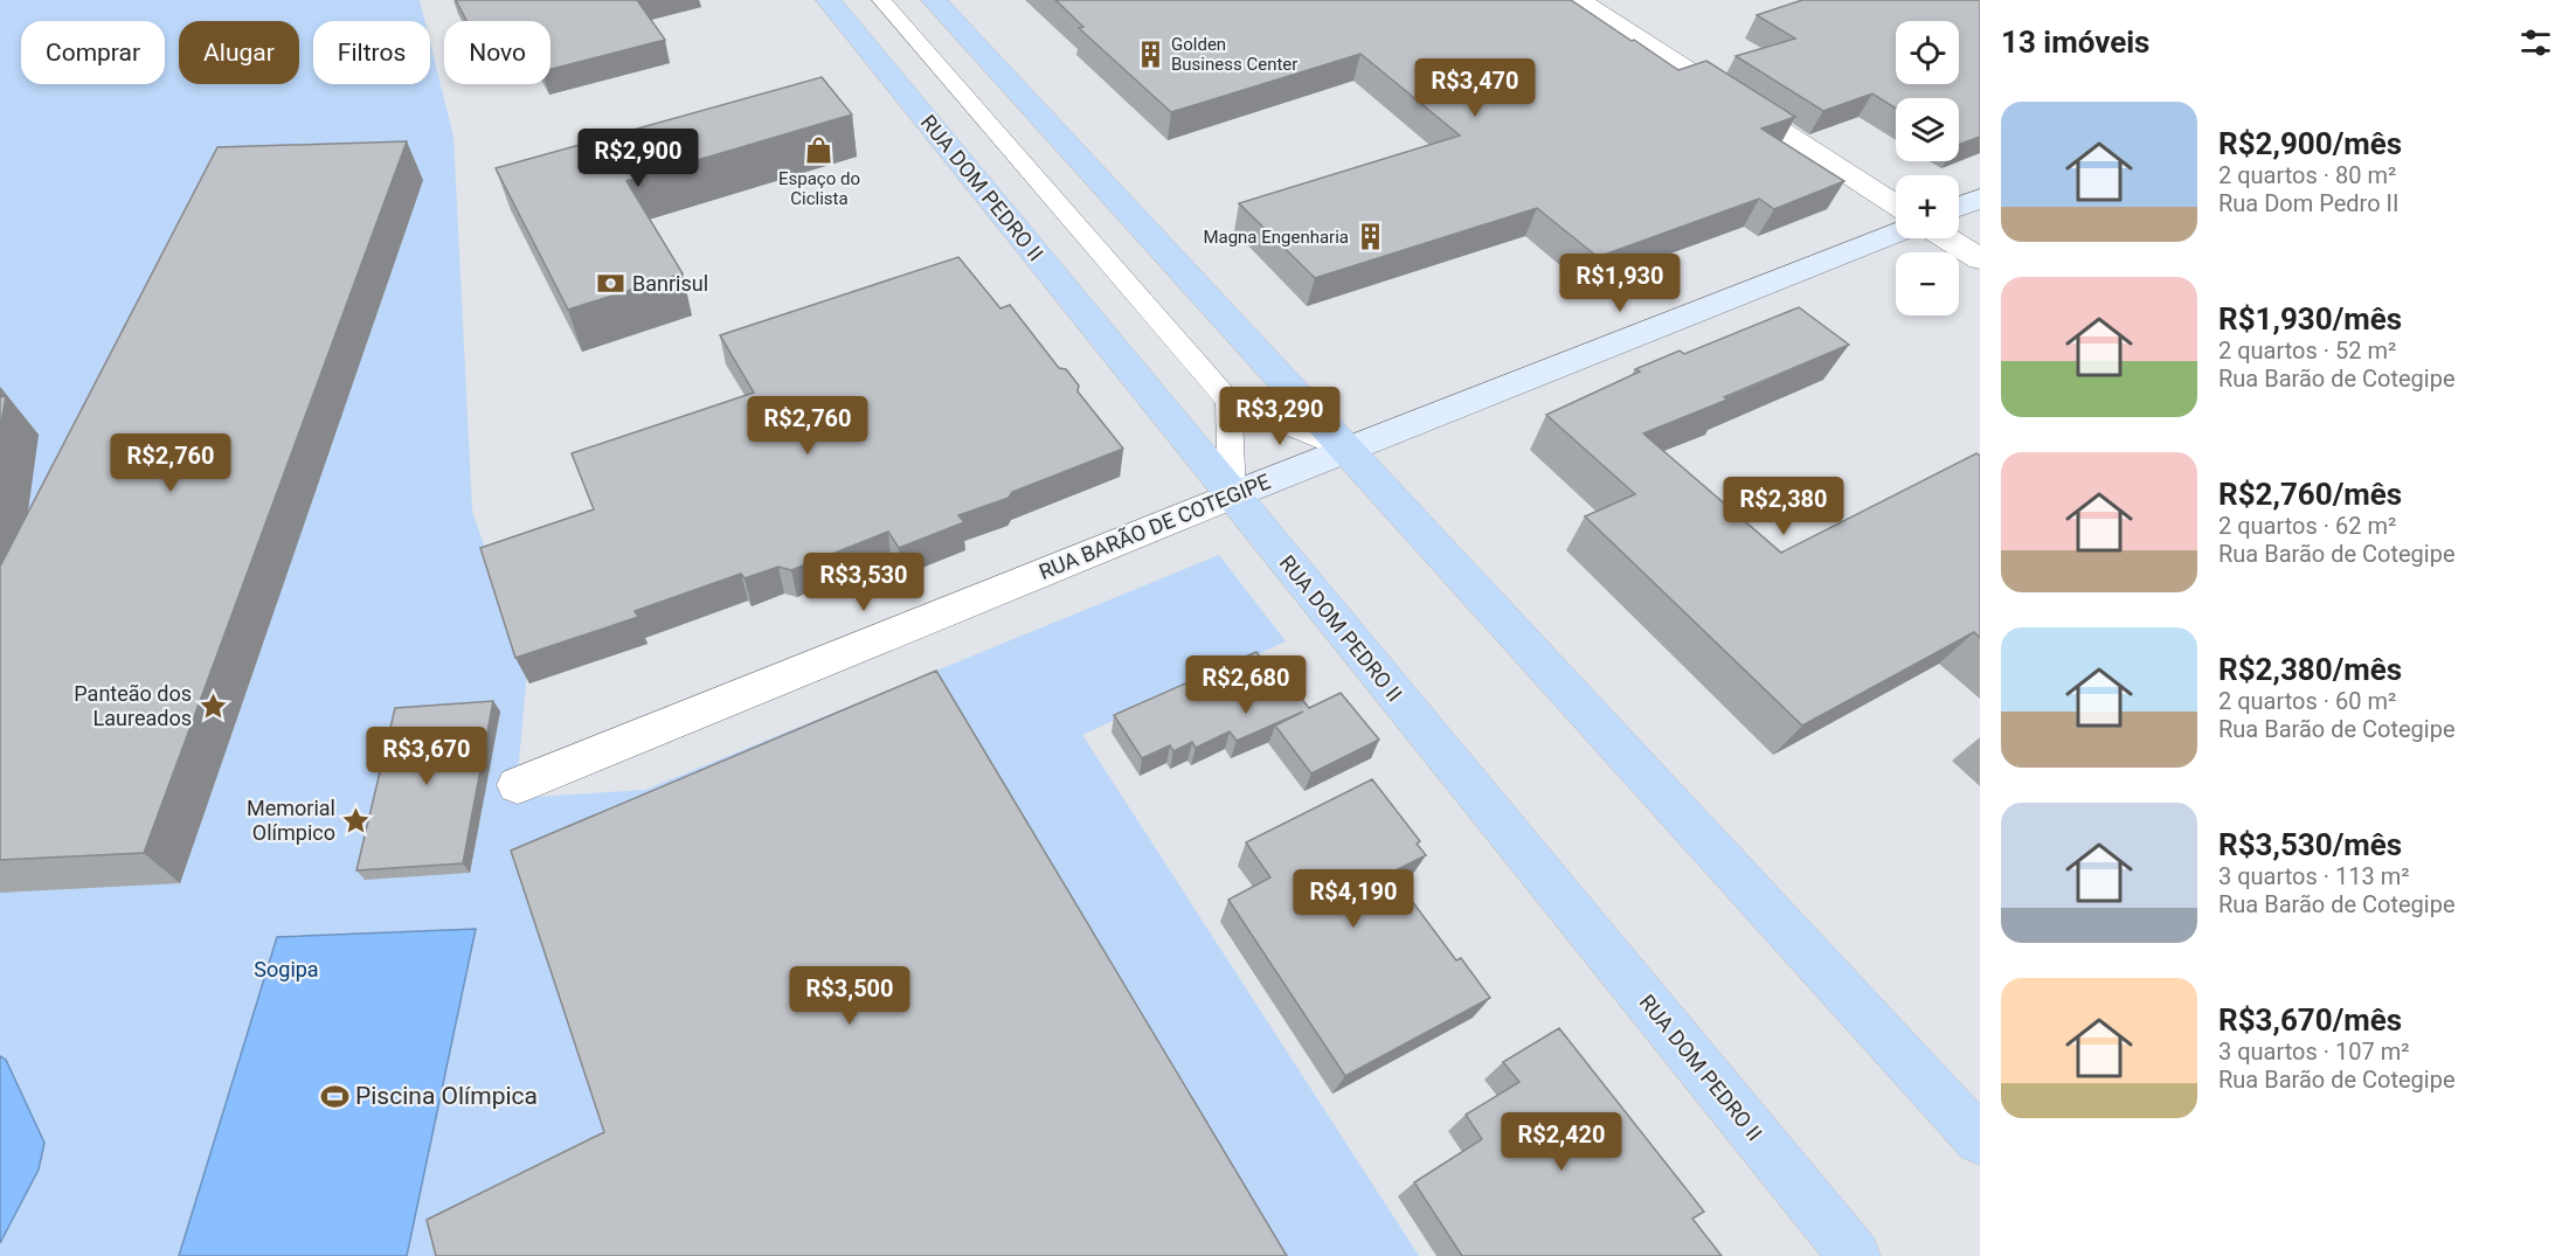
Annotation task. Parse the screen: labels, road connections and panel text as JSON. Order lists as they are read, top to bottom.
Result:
{
  "streets": {
    "main road": ["RUA DOM PEDRO II"],
    "street": ["RUA BARÃO DE COTEGIPE"]
  },
  "crossings": [
    ["RUA DOM PEDRO II", "RUA BARÃO DE COTEGIPE"]
  ],
  "parks": ["Sogipa"],
  "places": {
    "building": ["Golden Business Center", "Magna Engenharia"],
    "shop": ["Espaço do Ciclista"],
    "bank": ["Banrisul"],
    "place": ["Panteão dos Laureados", "Memorial Olímpico"],
    "sports": ["Piscina Olímpica"]
  },
  "page": {
    "heading": "13 imóveis",
    "map_buttons": ["+", "−"],
    "chip": [
      "Comprar",
      "Alugar",
      "Filtros",
      "Novo"
    ],
    "price": [
      "R$3,470",
      "R$2,900",
      "R$1,930",
      "R$3,290",
      "R$2,760",
      "R$2,760",
      "R$2,380",
      "R$3,530",
      "R$2,680",
      "R$3,670",
      "R$4,190",
      "R$3,500",
      "R$2,420"
    ],
    "list": [
      {
        "name": "R$2,900/mês",
        "note": "2 quartos · 80 m² · Rua Dom Pedro II"
      },
      {
        "name": "R$1,930/mês",
        "note": "2 quartos · 52 m² · Rua Barão de Cotegipe"
      },
      {
        "name": "R$2,760/mês",
        "note": "2 quartos · 62 m² · Rua Barão de Cotegipe"
      },
      {
        "name": "R$2,380/mês",
        "note": "2 quartos · 60 m² · Rua Barão de Cotegipe"
      },
      {
        "name": "R$3,530/mês",
        "note": "3 quartos · 113 m² · Rua Barão de Cotegipe"
      },
      {
        "name": "R$3,670/mês",
        "note": "3 quartos · 107 m² · Rua Barão de Cotegipe"
      }
    ]
  }
}
